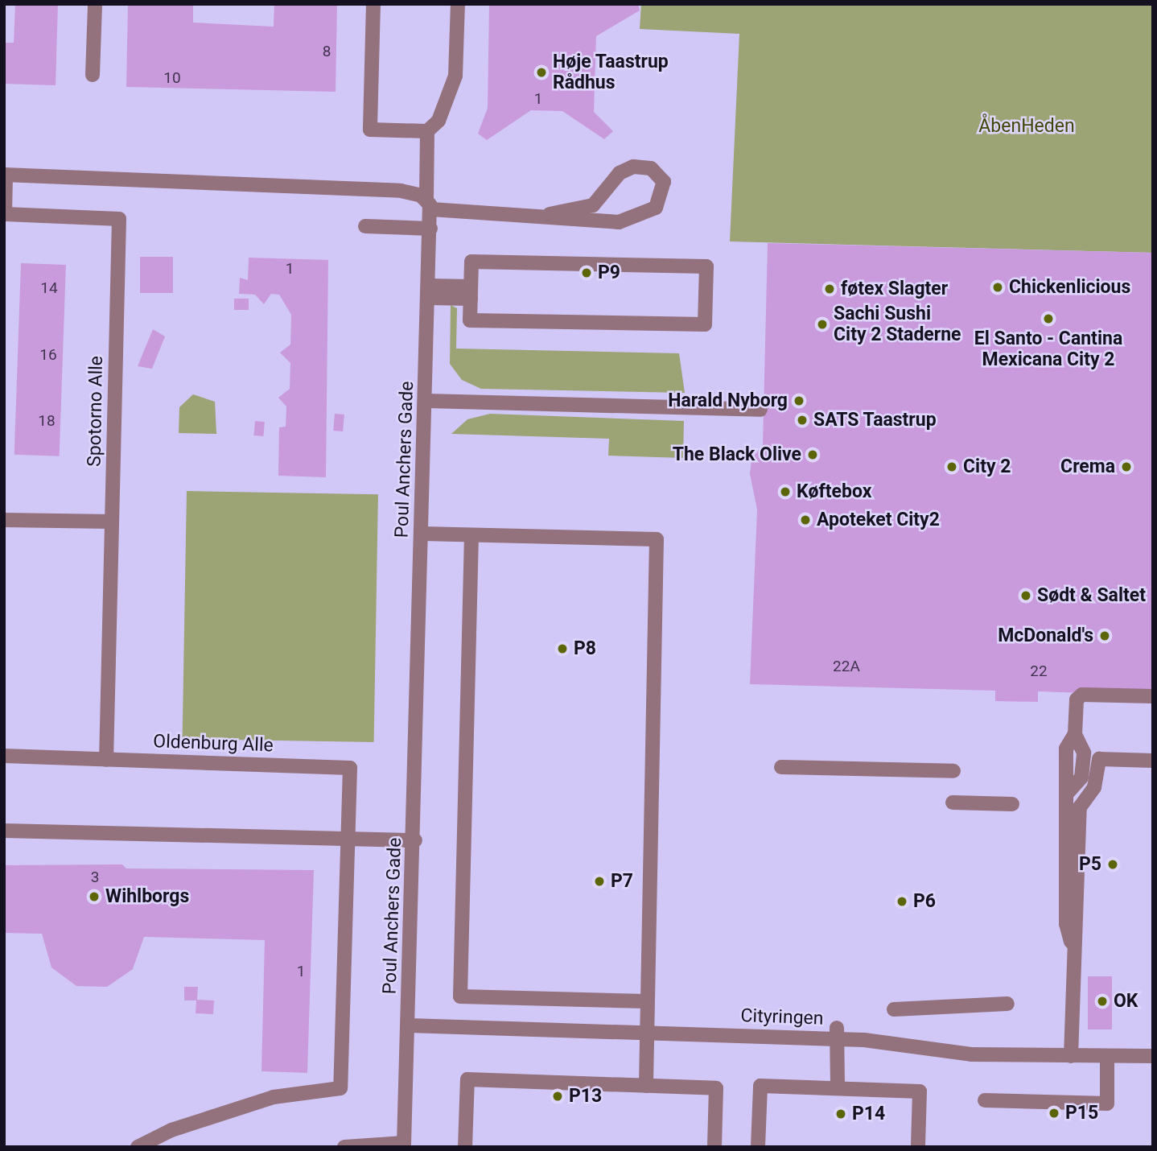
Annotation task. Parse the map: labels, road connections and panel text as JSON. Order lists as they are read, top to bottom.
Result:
{
  "streets": {
    "street": [
      "Spotorno Alle",
      "Poul Anchers Gade",
      "Oldenburg Alle",
      "Cityringen"
    ]
  },
  "crossings": [
    ["Spotorno Alle", "Oldenburg Alle"],
    ["Poul Anchers Gade", "Cityringen"]
  ],
  "parks": ["ÅbenHeden"],
  "places": [
    "Høje Taastrup Rådhus",
    "P9",
    "Chickenlicious",
    "føtex Slagter",
    "El Santo - Cantina Mexicana City 2",
    "Sachi Sushi City 2 Staderne",
    "Harald Nyborg",
    "SATS Taastrup",
    "The Black Olive",
    "City 2",
    "Crema",
    "Køftebox",
    "Apoteket City2",
    "Sødt & Saltet",
    "McDonald's",
    "P8",
    "P5",
    "P7",
    "Wihlborgs",
    "P6",
    "OK",
    "P13",
    "P15",
    "P14"
  ],
  "house_numbers": [
    "8",
    "10",
    "1",
    "1",
    "14",
    "16",
    "18",
    "22A",
    "22",
    "3",
    "1"
  ]
}
